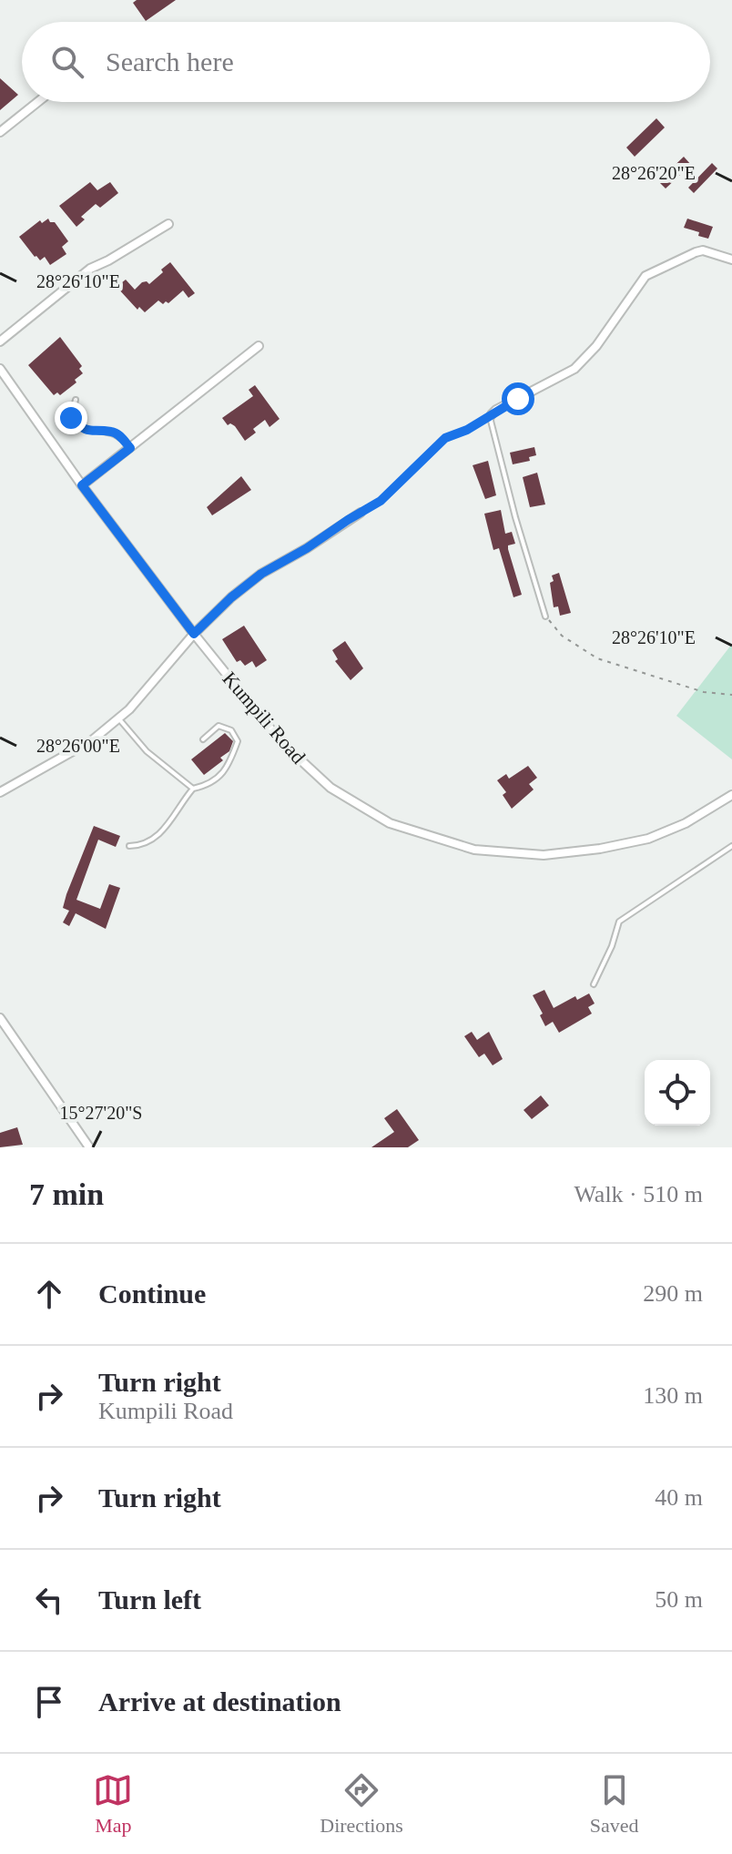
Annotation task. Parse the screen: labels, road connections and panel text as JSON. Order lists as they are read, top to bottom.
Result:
{
  "streets": {
    "street": ["Kumpili Road"]
  },
  "page": {
    "search": "Search here",
    "heading": ["7 min", "Walk · 510 m"],
    "list": [
      ["Continue", "290 m"],
      ["Turn right", "Kumpili Road", "130 m"],
      ["Turn right", "40 m"],
      ["Turn left", "50 m"],
      "Arrive at destination"
    ],
    "nav": ["Map", "Directions", "Saved"]
  },
  "coordinates": [
    "28°26'20\"E",
    "28°26'10\"E",
    "28°26'00\"E",
    "15°27'20\"S"
  ]
}
